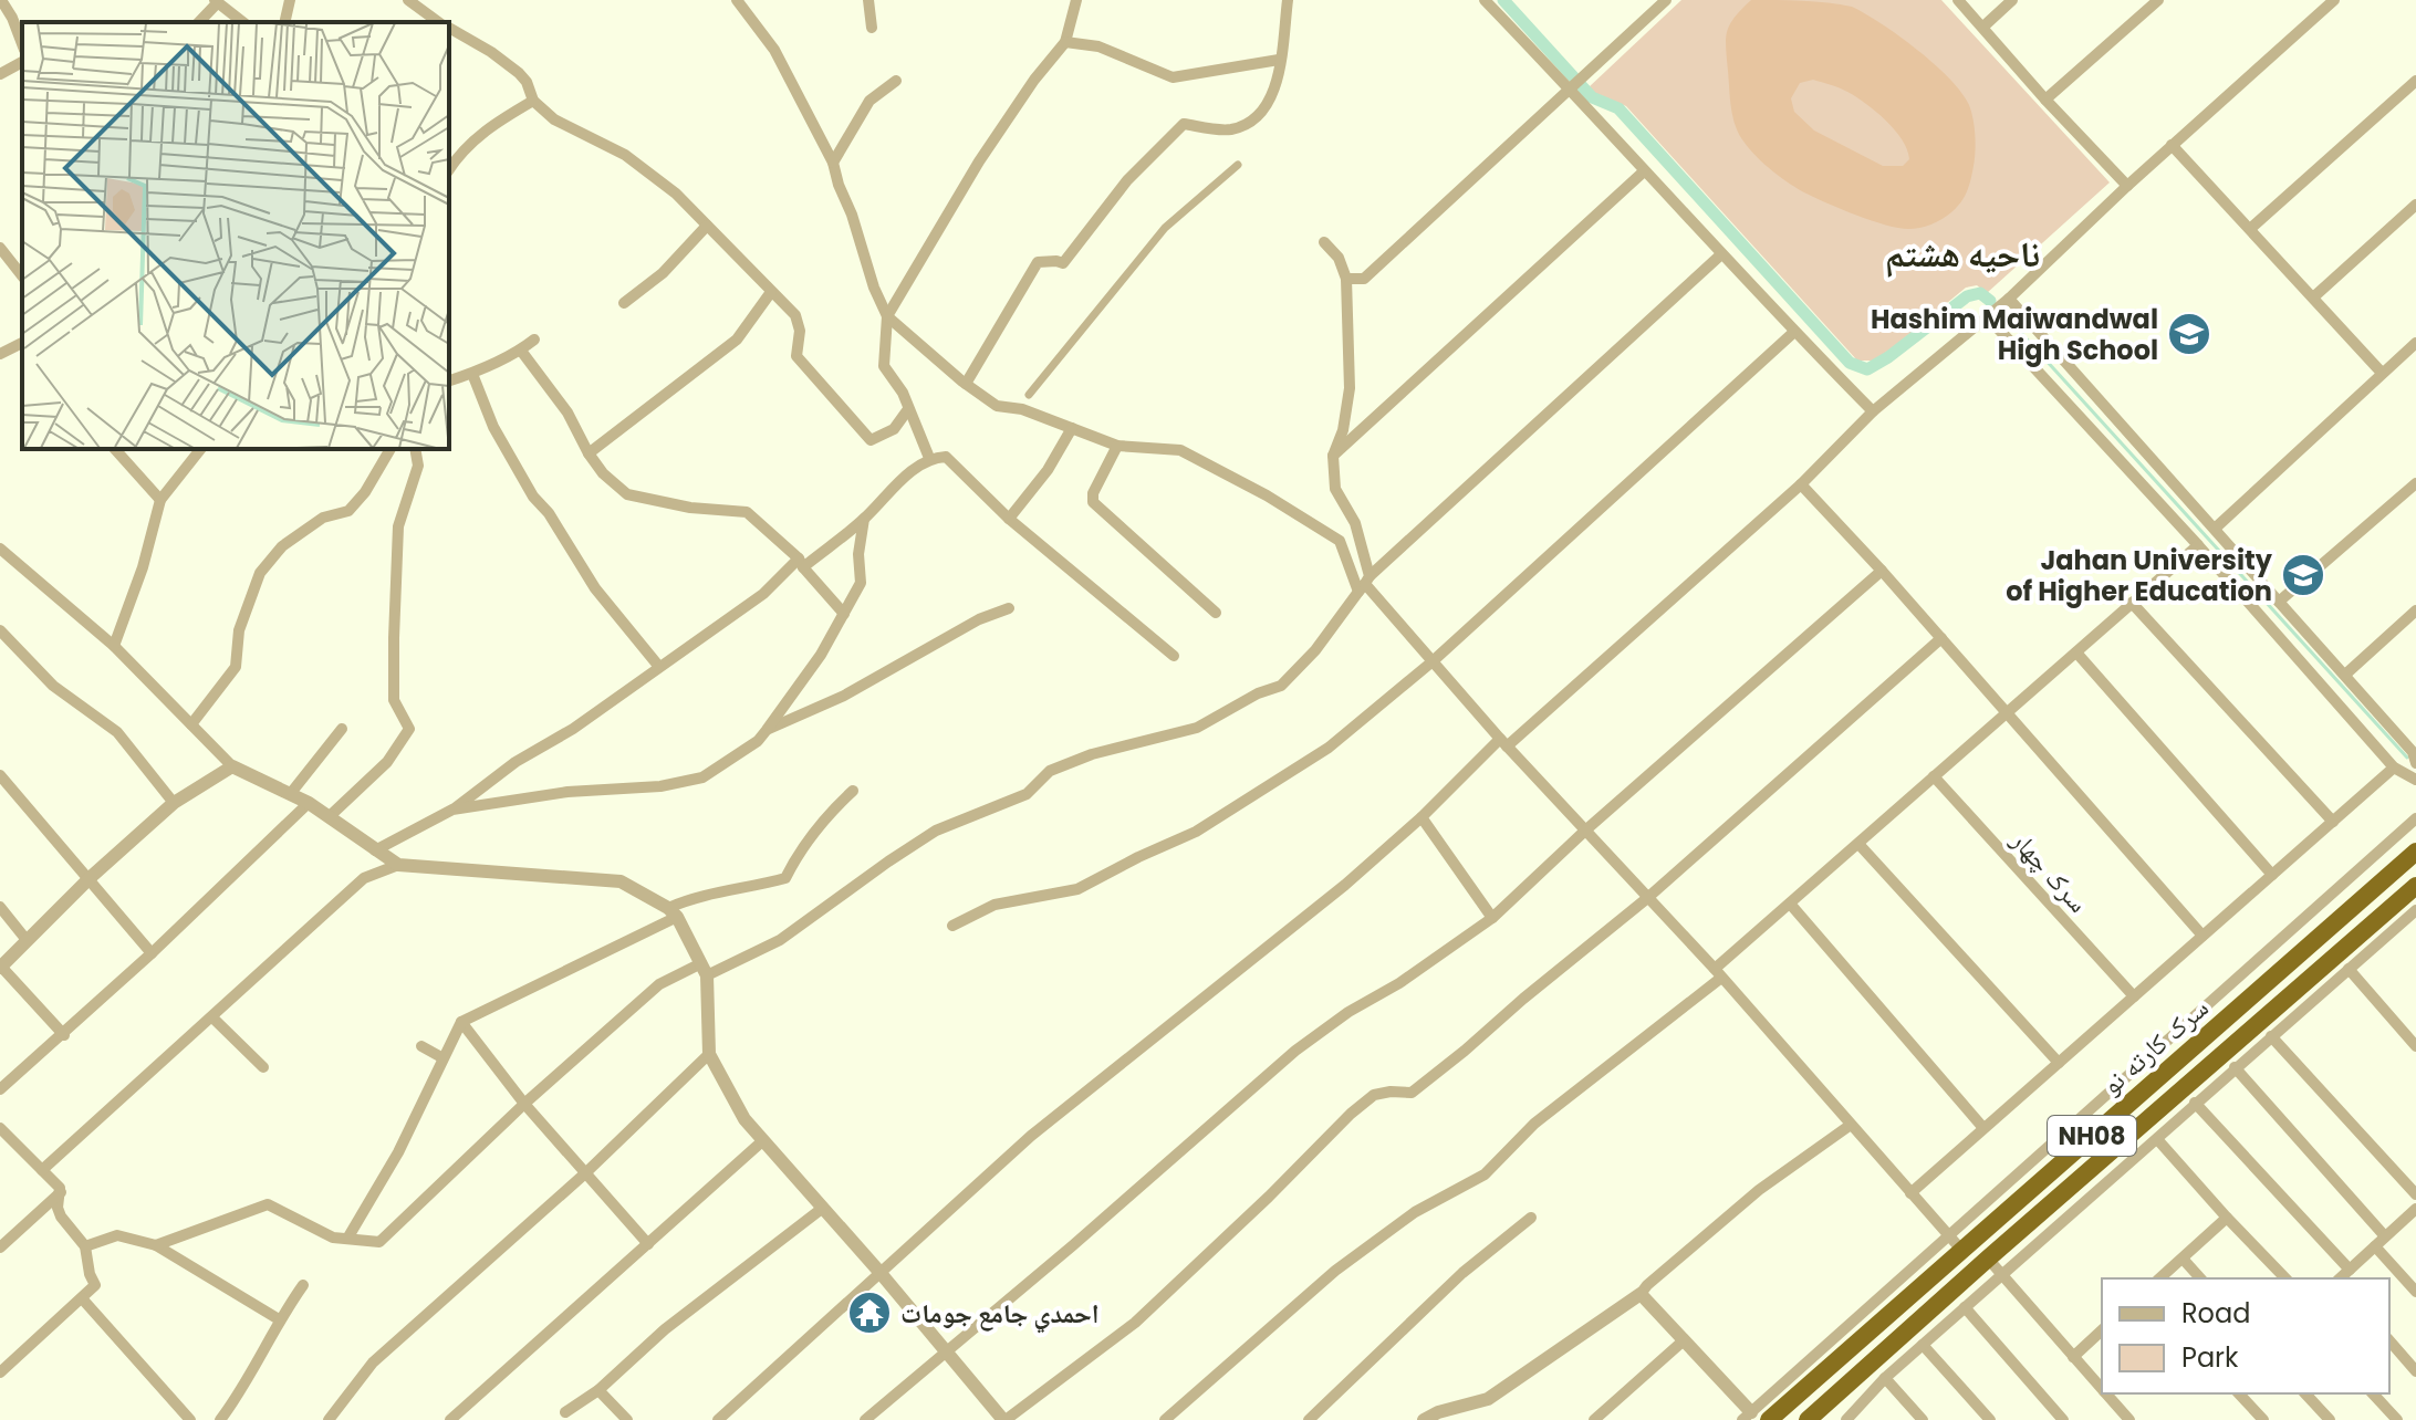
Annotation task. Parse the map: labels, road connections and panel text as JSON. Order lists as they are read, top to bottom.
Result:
{
  "streets": {
    "highway": ["سرک کارته نو", "NH08"],
    "street": ["سرک چهار"]
  },
  "districts": ["ناحیه هشتم"],
  "places": {
    "school or university": ["Hashim Maiwandwal High School", "Jahan University of Higher Education"],
    "temple": ["احمدي جامع جومات"]
  },
  "legend": ["Road", "Park"]
}
